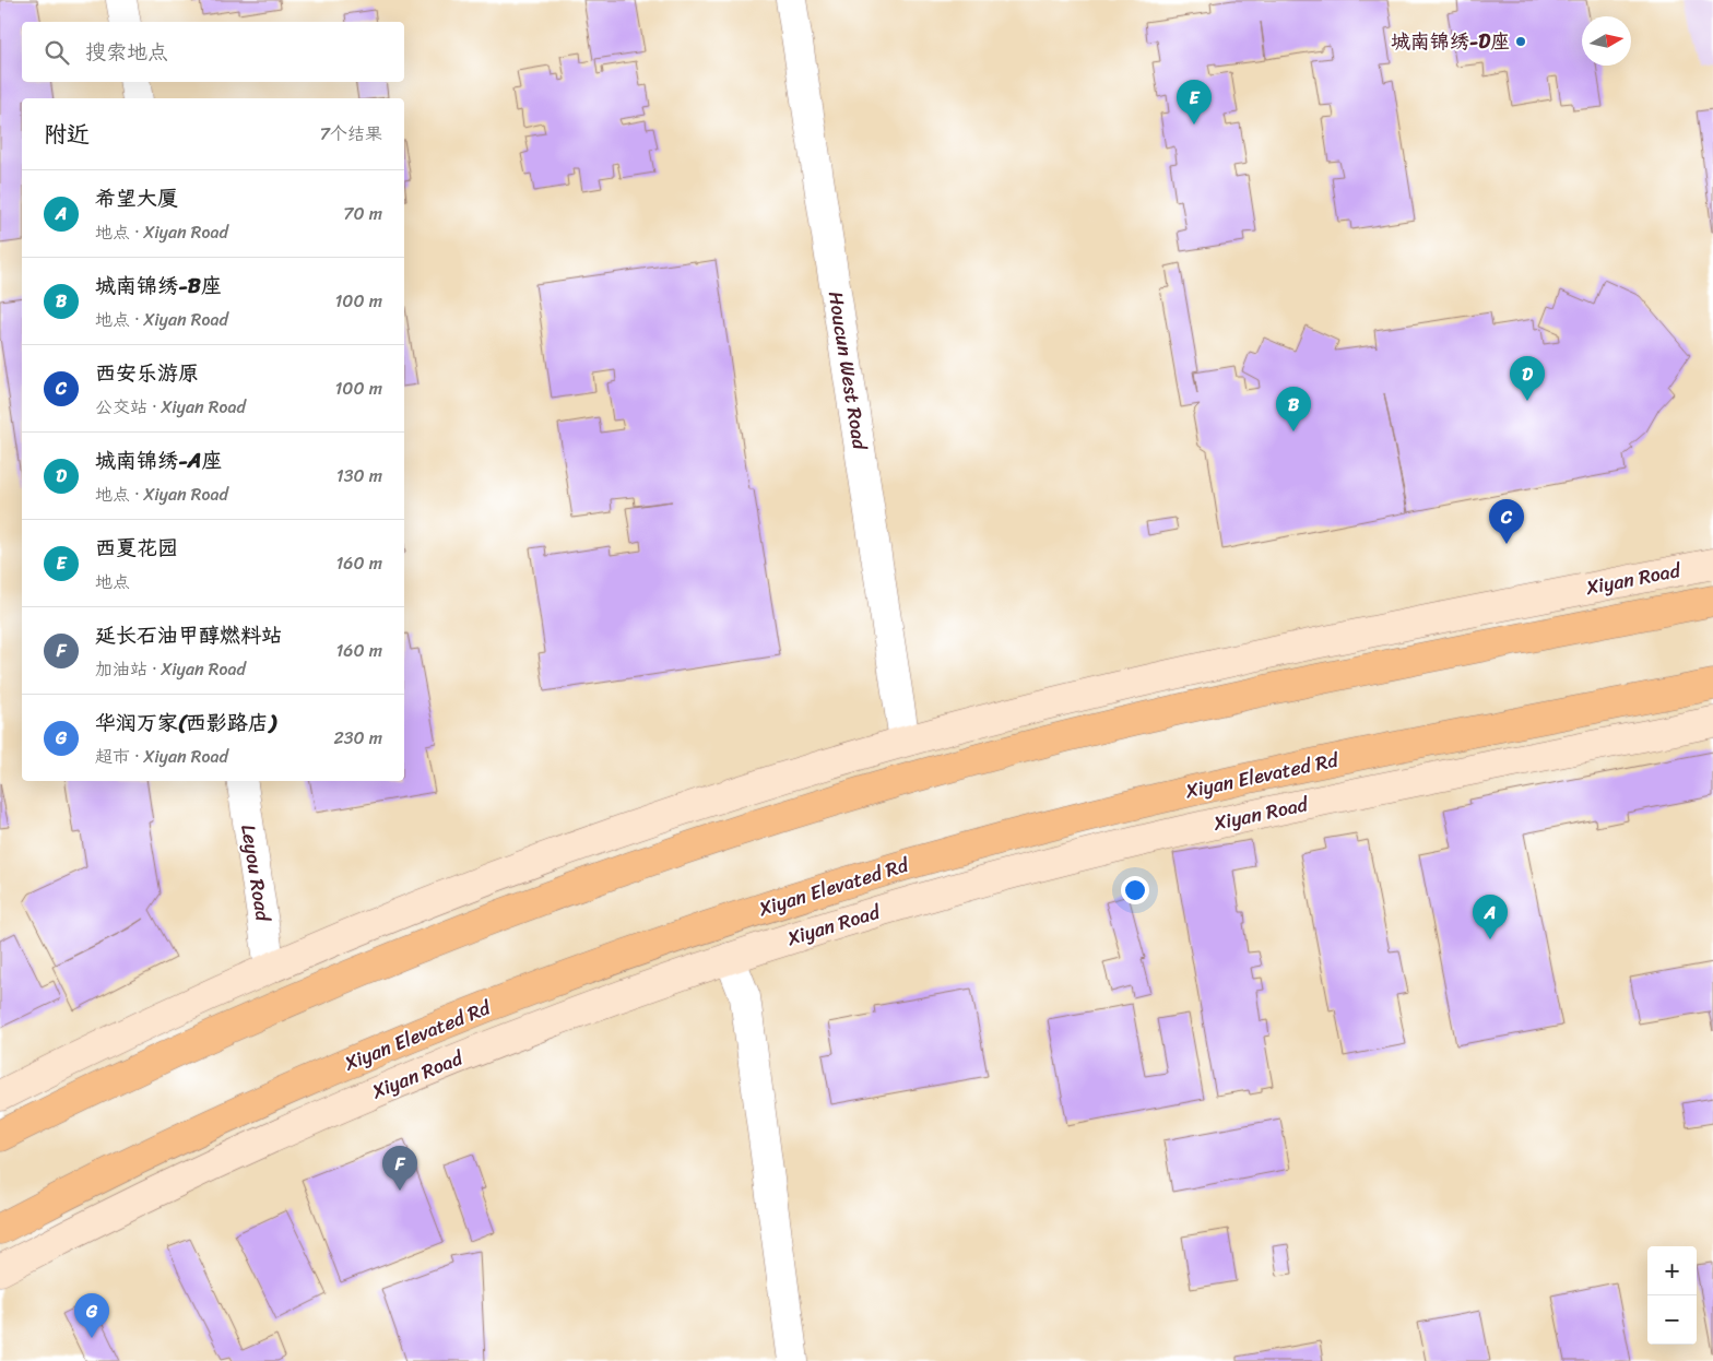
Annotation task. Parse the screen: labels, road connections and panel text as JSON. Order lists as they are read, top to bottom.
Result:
{
  "streets": {
    "highway": ["Xiyan Elevated Rd"],
    "main road": ["Xiyan Road"],
    "street": ["Houcun West Road", "Leyou Road"]
  },
  "crossings": [
    ["Houcun West Road", "Xiyan Road"],
    ["Xiyan Road", "Leyou Road"]
  ],
  "places": ["城南锦绣-D座"],
  "north": "right",
  "page": {
    "search": "搜索地点",
    "pins": [
      "E",
      "D",
      "B",
      "C",
      "A",
      "F",
      "G"
    ],
    "heading": ["附近", "7个结果"],
    "list": [
      {
        "mark": "A",
        "name": "希望大厦",
        "note": "地点 · Xiyan Road",
        "value": "70 m"
      },
      {
        "mark": "B",
        "name": "城南锦绣-B座",
        "note": "地点 · Xiyan Road",
        "value": "100 m"
      },
      {
        "mark": "C",
        "name": "西安乐游原",
        "note": "公交站 · Xiyan Road",
        "value": "100 m"
      },
      {
        "mark": "D",
        "name": "城南锦绣-A座",
        "note": "地点 · Xiyan Road",
        "value": "130 m"
      },
      {
        "mark": "E",
        "name": "西夏花园",
        "note": "地点",
        "value": "160 m"
      },
      {
        "mark": "F",
        "name": "延长石油甲醇燃料站",
        "note": "加油站 · Xiyan Road",
        "value": "160 m"
      },
      {
        "mark": "G",
        "name": "华润万家(西影路店)",
        "note": "超市 · Xiyan Road",
        "value": "230 m"
      }
    ],
    "map_buttons": ["+", "−"]
  }
}
